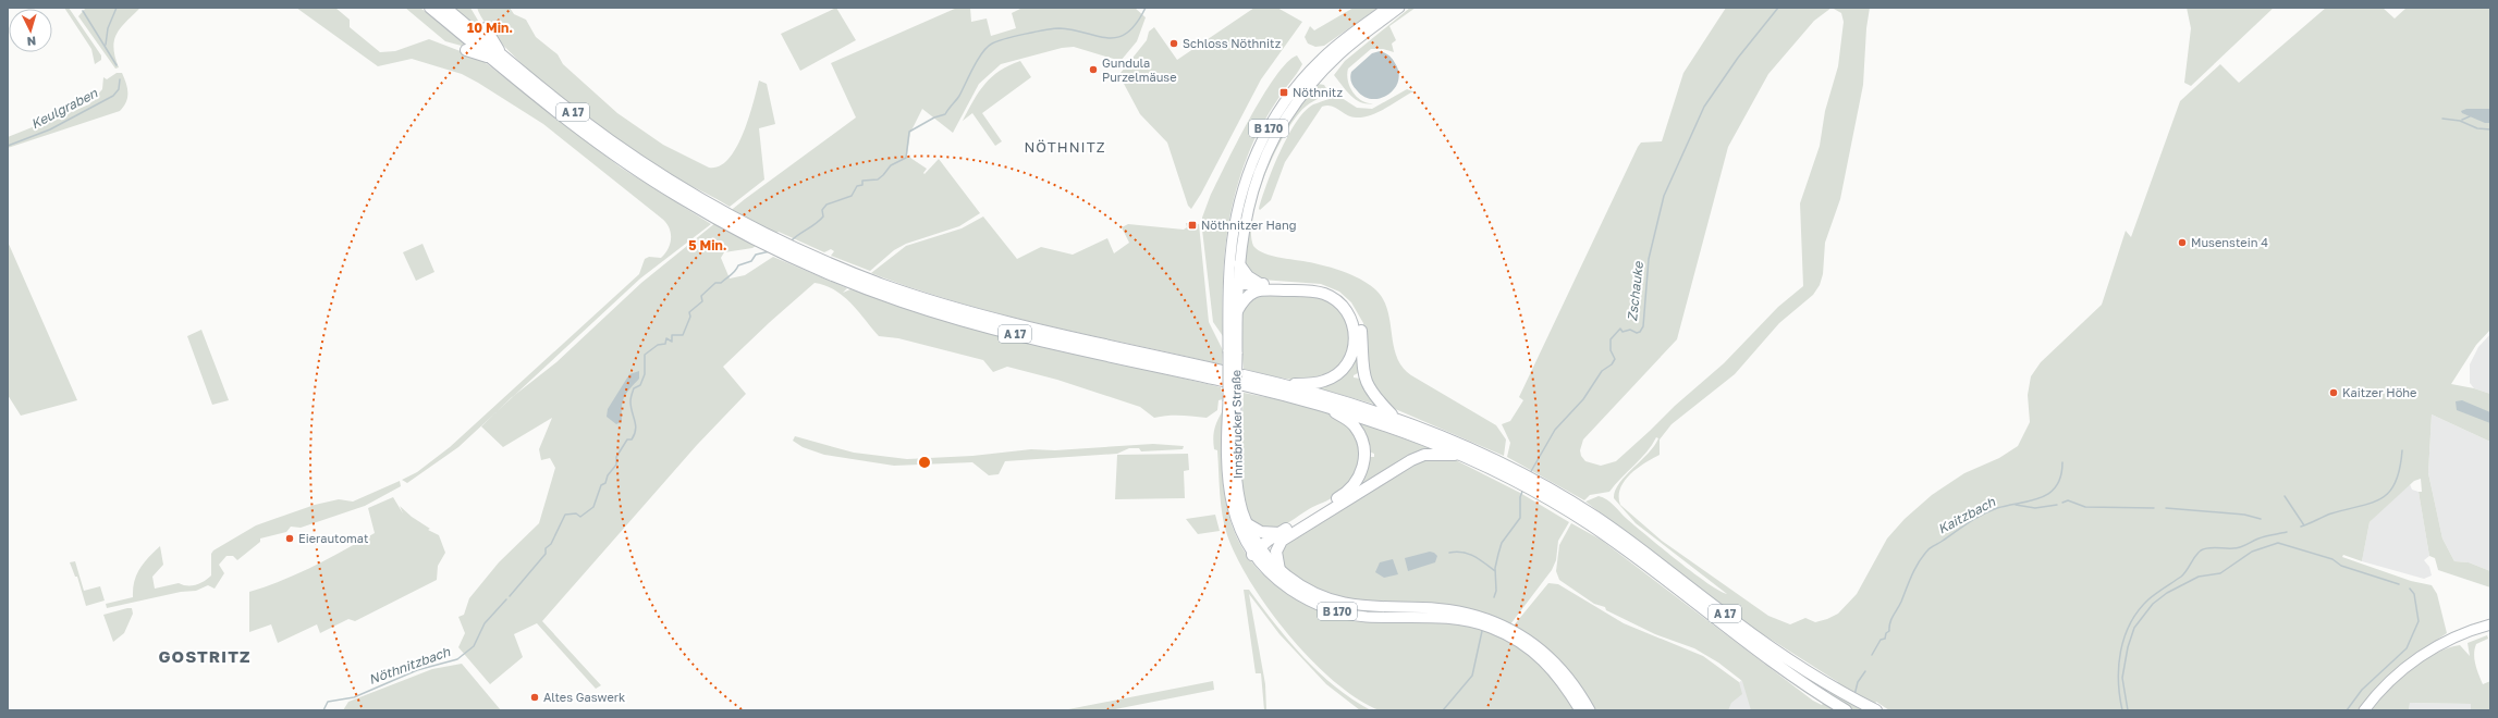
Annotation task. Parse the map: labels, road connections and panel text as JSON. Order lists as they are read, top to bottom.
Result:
{
  "streets": {
    "highway": ["A 17"],
    "main road": ["B 170", "Innsbrucker Straße"]
  },
  "crossings": [
    ["B 170", "Innsbrucker Straße"]
  ],
  "districts": ["NÖTHNITZ", "GOSTRITZ"],
  "water": [
    "Keulgraben",
    "Zschauke",
    "Kaitzbach",
    "Nöthnitzbach"
  ],
  "places": {
    "other": [
      "Schloss Nöthnitz",
      "Gundula Purzelmäuse",
      "Musenstein 4",
      "Kaitzer Höhe",
      "Eierautomat",
      "Altes Gaswerk"
    ],
    "transit": ["Nöthnitz", "Nöthnitzer Hang"]
  },
  "north": "bottom",
  "rings": ["10 Min.", "5 Min."]
}
